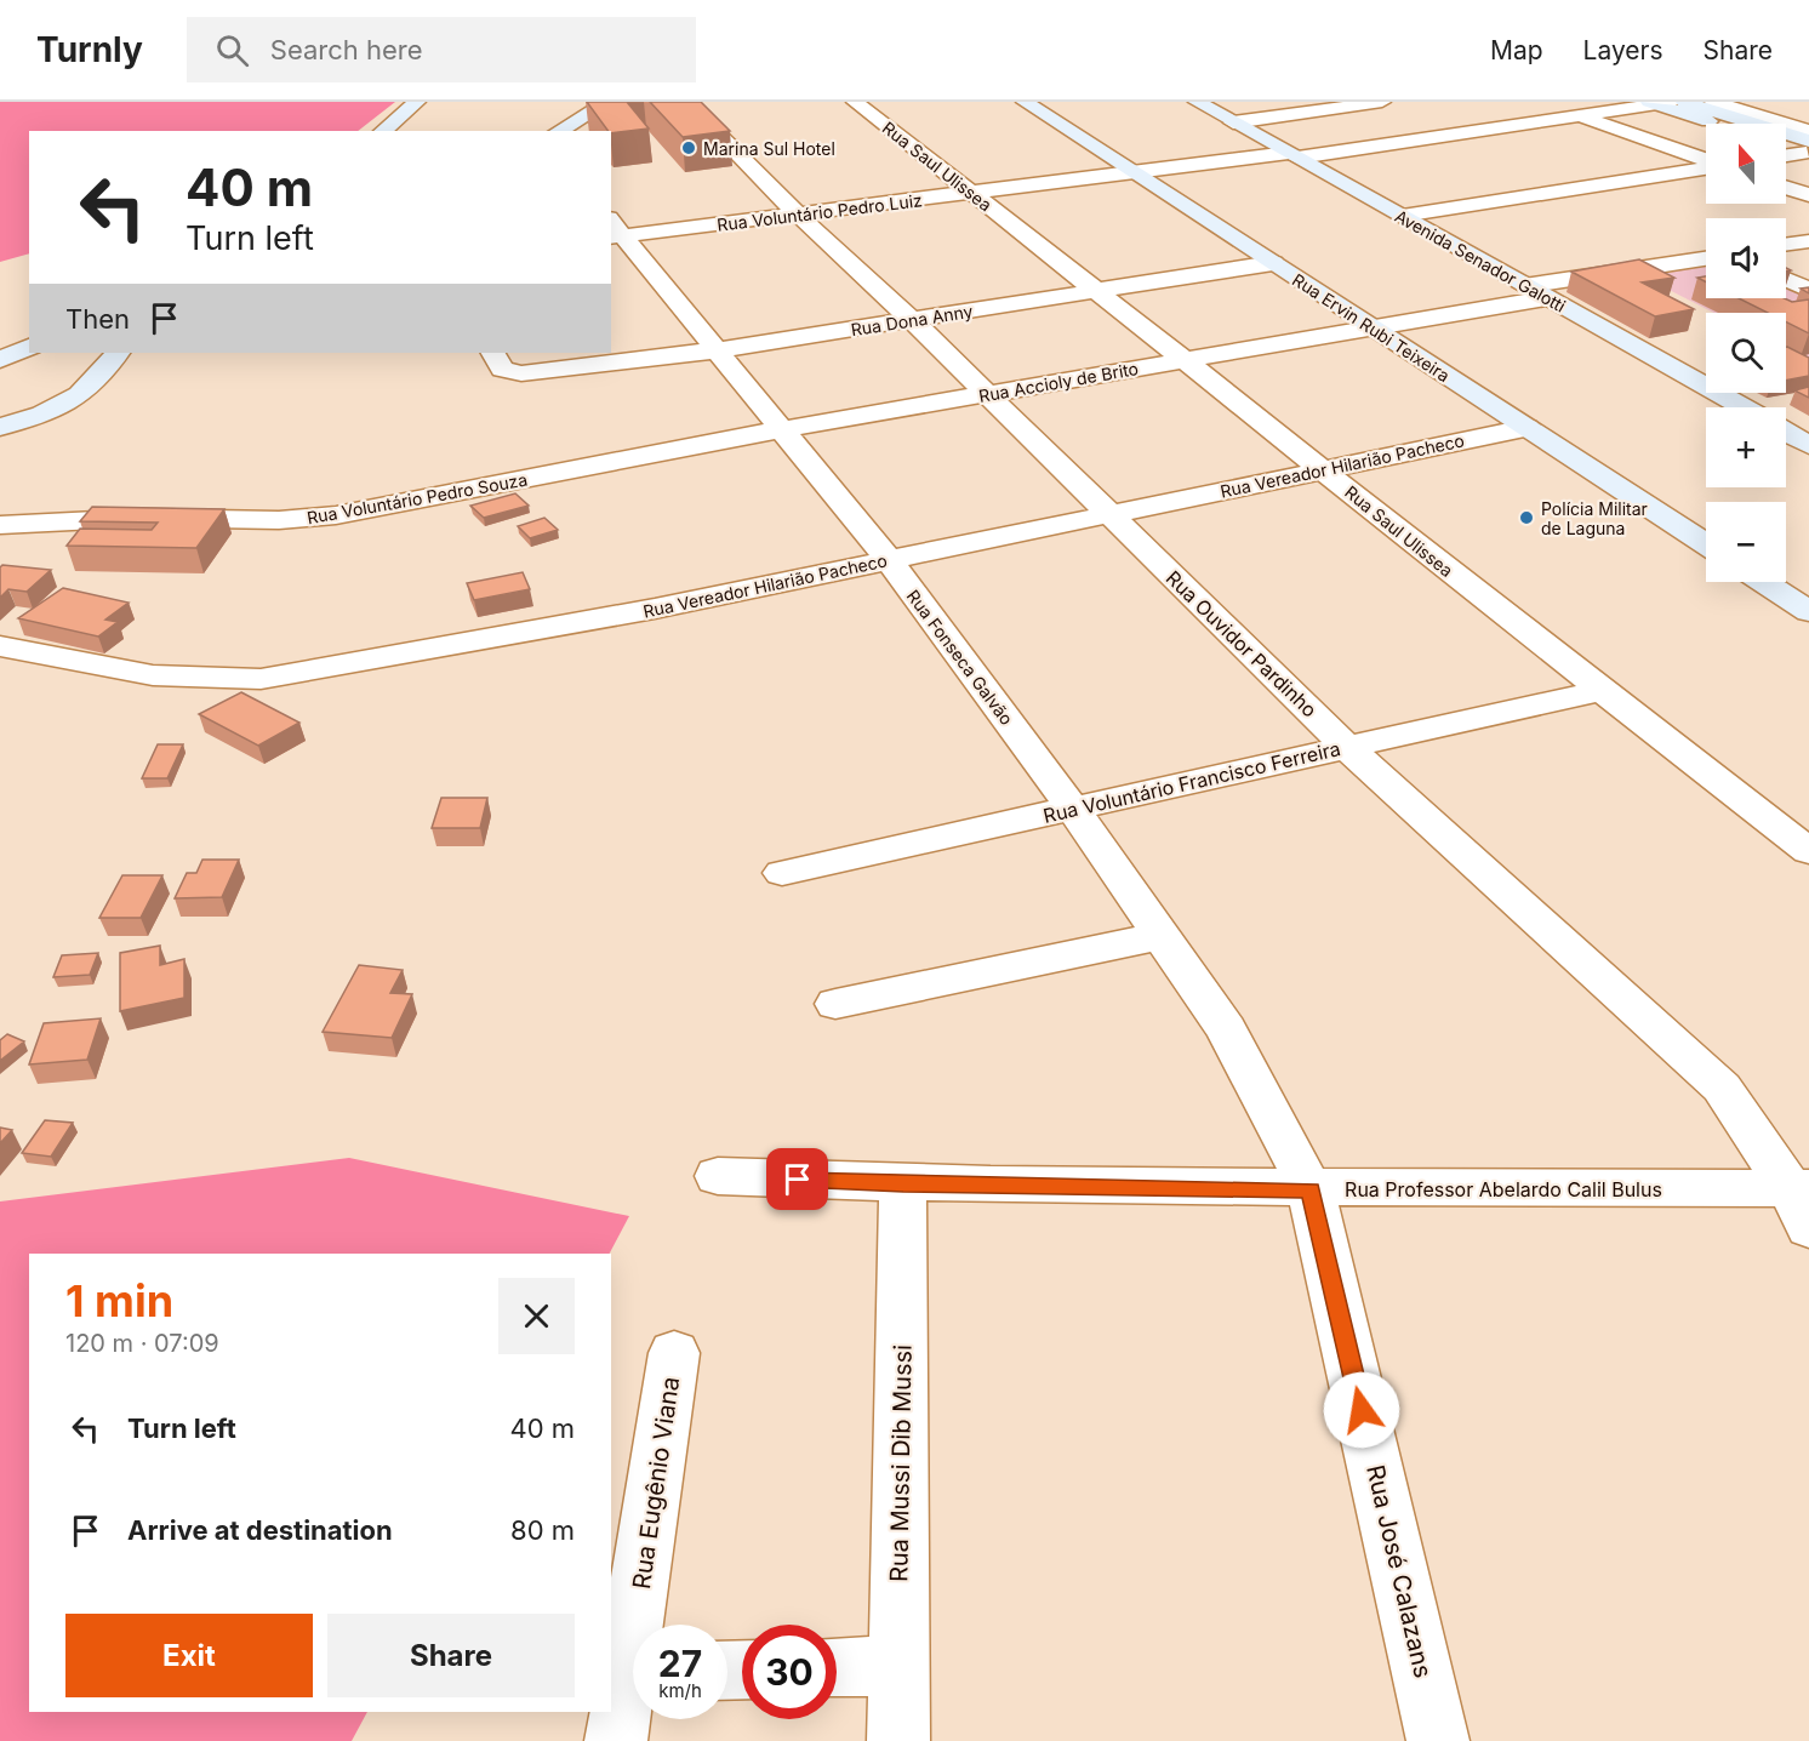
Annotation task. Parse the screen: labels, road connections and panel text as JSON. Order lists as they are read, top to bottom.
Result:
{
  "streets": {
    "main road": ["Avenida Senador Galotti", "Rua Ervin Rubi Teixeira"],
    "street": [
      "Rua Saul Ulissea",
      "Rua Voluntário Pedro Luiz",
      "Rua Dona Anny",
      "Rua Accioly de Brito",
      "Rua Vereador Hilarião Pacheco",
      "Rua Voluntário Pedro Souza",
      "Rua Ouvidor Pardinho",
      "Rua Fonseca Galvão",
      "Rua Voluntário Francisco Ferreira",
      "Rua Professor Abelardo Calil Bulus",
      "Rua Mussi Dib Mussi",
      "Rua Eugênio Viana",
      "Rua José Calazans"
    ]
  },
  "crossings": [
    ["Rua Saul Ulissea", "Rua Voluntário Pedro Luiz"],
    ["Rua Saul Ulissea", "Rua Dona Anny"],
    ["Rua Saul Ulissea", "Rua Accioly de Brito"],
    ["Rua Saul Ulissea", "Rua Vereador Hilarião Pacheco"],
    ["Rua Saul Ulissea", "Rua Voluntário Francisco Ferreira"],
    ["Rua Voluntário Pedro Luiz", "Avenida Senador Galotti"],
    ["Rua Voluntário Pedro Luiz", "Rua Ervin Rubi Teixeira"],
    ["Rua Voluntário Pedro Luiz", "Rua Ouvidor Pardinho"],
    ["Rua Voluntário Pedro Luiz", "Rua Fonseca Galvão"],
    ["Avenida Senador Galotti", "Rua Accioly de Brito"],
    ["Rua Dona Anny", "Rua Ervin Rubi Teixeira"],
    ["Rua Dona Anny", "Rua Ouvidor Pardinho"],
    ["Rua Dona Anny", "Rua Fonseca Galvão"],
    ["Rua Ervin Rubi Teixeira", "Rua Accioly de Brito"],
    ["Rua Ervin Rubi Teixeira", "Rua Vereador Hilarião Pacheco"],
    ["Rua Accioly de Brito", "Rua Voluntário Pedro Souza"],
    ["Rua Accioly de Brito", "Rua Ouvidor Pardinho"],
    ["Rua Accioly de Brito", "Rua Fonseca Galvão"],
    ["Rua Vereador Hilarião Pacheco", "Rua Ouvidor Pardinho"],
    ["Rua Vereador Hilarião Pacheco", "Rua Fonseca Galvão"],
    ["Rua Ouvidor Pardinho", "Rua Voluntário Francisco Ferreira"],
    ["Rua Ouvidor Pardinho", "Rua Professor Abelardo Calil Bulus"],
    ["Rua Fonseca Galvão", "Rua Voluntário Francisco Ferreira"],
    ["Rua Fonseca Galvão", "Rua Professor Abelardo Calil Bulus"],
    ["Rua Fonseca Galvão", "Rua José Calazans"],
    ["Rua Professor Abelardo Calil Bulus", "Rua Mussi Dib Mussi"],
    ["Rua Professor Abelardo Calil Bulus", "Rua José Calazans"]
  ],
  "places": ["Marina Sul Hotel", "Polícia Militar de Laguna"],
  "north": "top",
  "page": {
    "header": "Turnly",
    "search": "Search here",
    "nav": ["Map", "Layers", "Share"],
    "map_buttons": ["+", "−"],
    "turn": ["40 m", "Turn left"],
    "then": "Then",
    "heading": ["1 min", "120 m · 07:09"],
    "list": [
      {
        "name": "Turn left",
        "value": "40 m"
      },
      {
        "name": "Arrive at destination",
        "value": "80 m"
      }
    ],
    "buttons": ["Exit", "Share"],
    "speed": "27 km/h",
    "limit": "30"
  }
}
